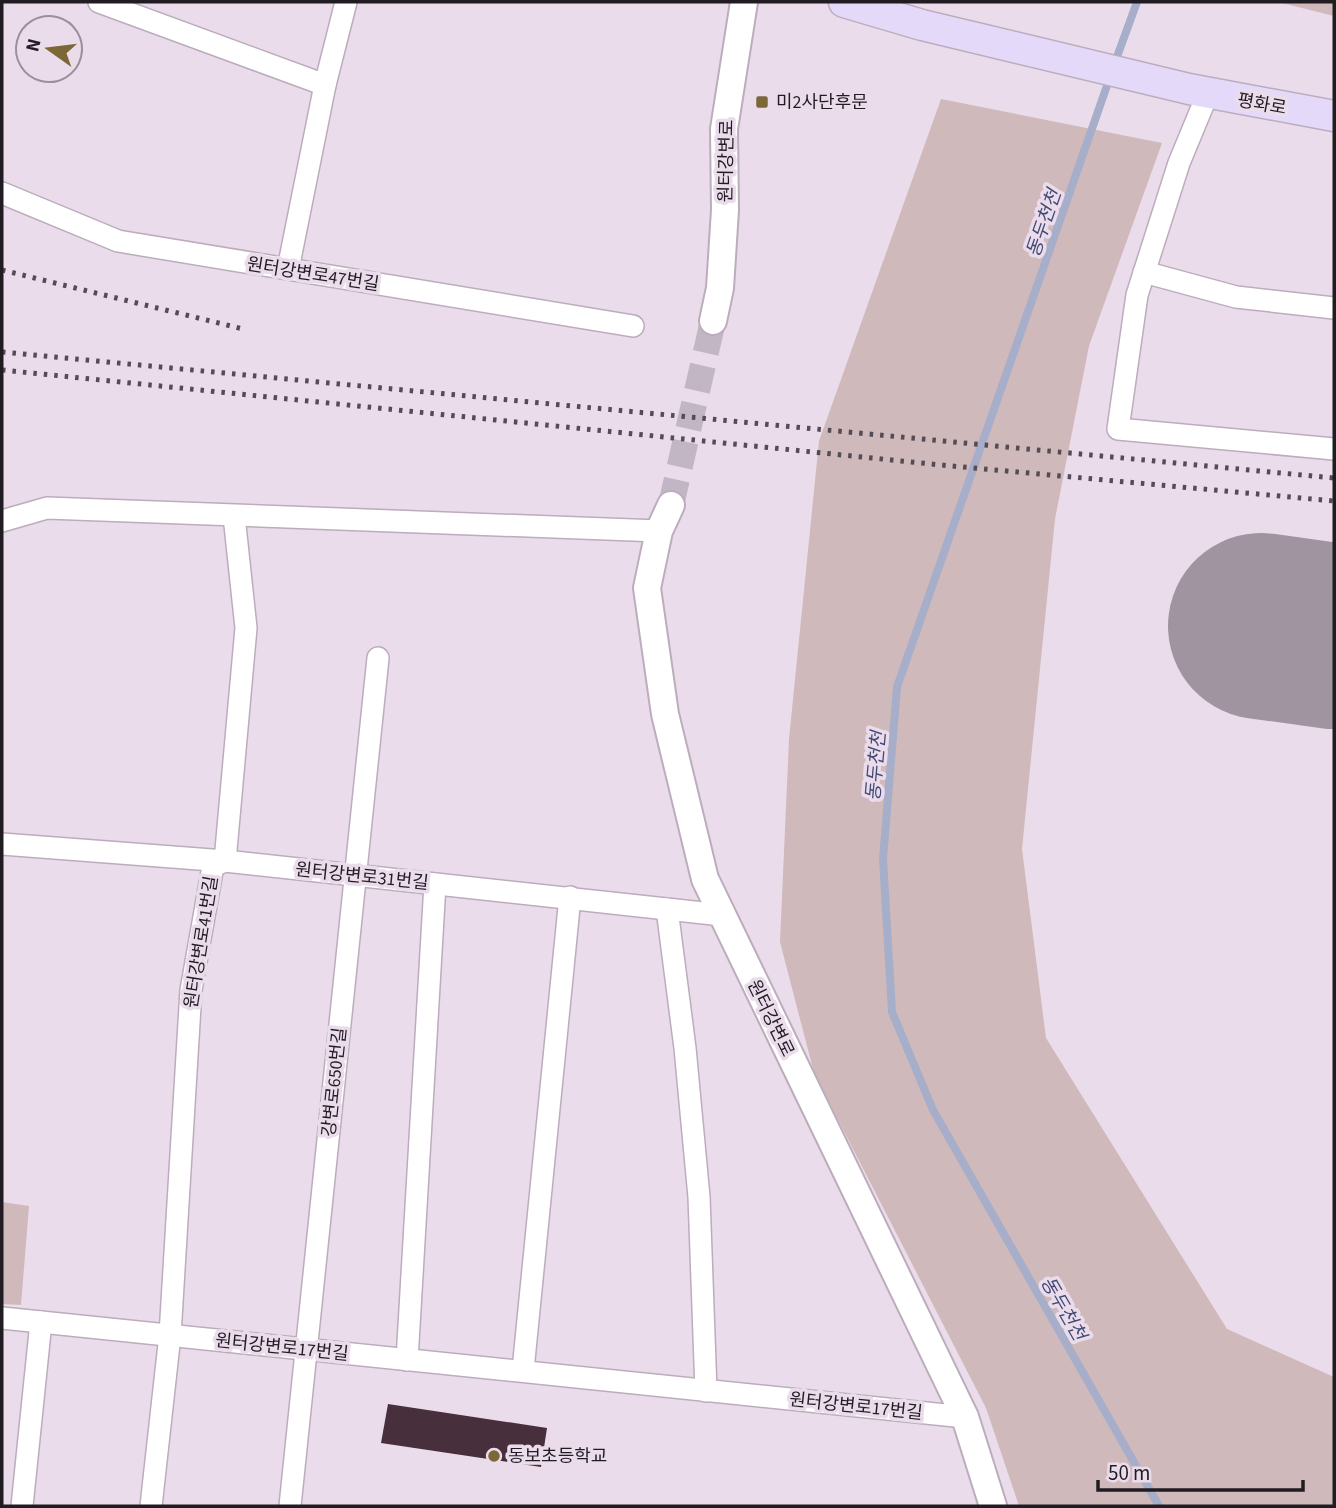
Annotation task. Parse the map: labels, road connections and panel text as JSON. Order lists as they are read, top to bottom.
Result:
{
  "streets": {
    "main road": ["평화로"],
    "street": [
      "원터강변로",
      "원터강변로47번길",
      "원터강변로31번길",
      "원터강변로41번길",
      "강변로650번길",
      "원터강변로17번길"
    ]
  },
  "crossings": [
    ["원터강변로", "원터강변로31번길"],
    ["원터강변로", "원터강변로17번길"],
    ["원터강변로31번길", "원터강변로41번길"],
    ["원터강변로31번길", "강변로650번길"],
    ["원터강변로41번길", "원터강변로17번길"],
    ["강변로650번길", "원터강변로17번길"]
  ],
  "water": ["동두천천"],
  "places": {
    "transit": ["미2사단후문"],
    "other": ["동보초등학교"]
  },
  "scale_bar": "50 m",
  "north": "left"
}
